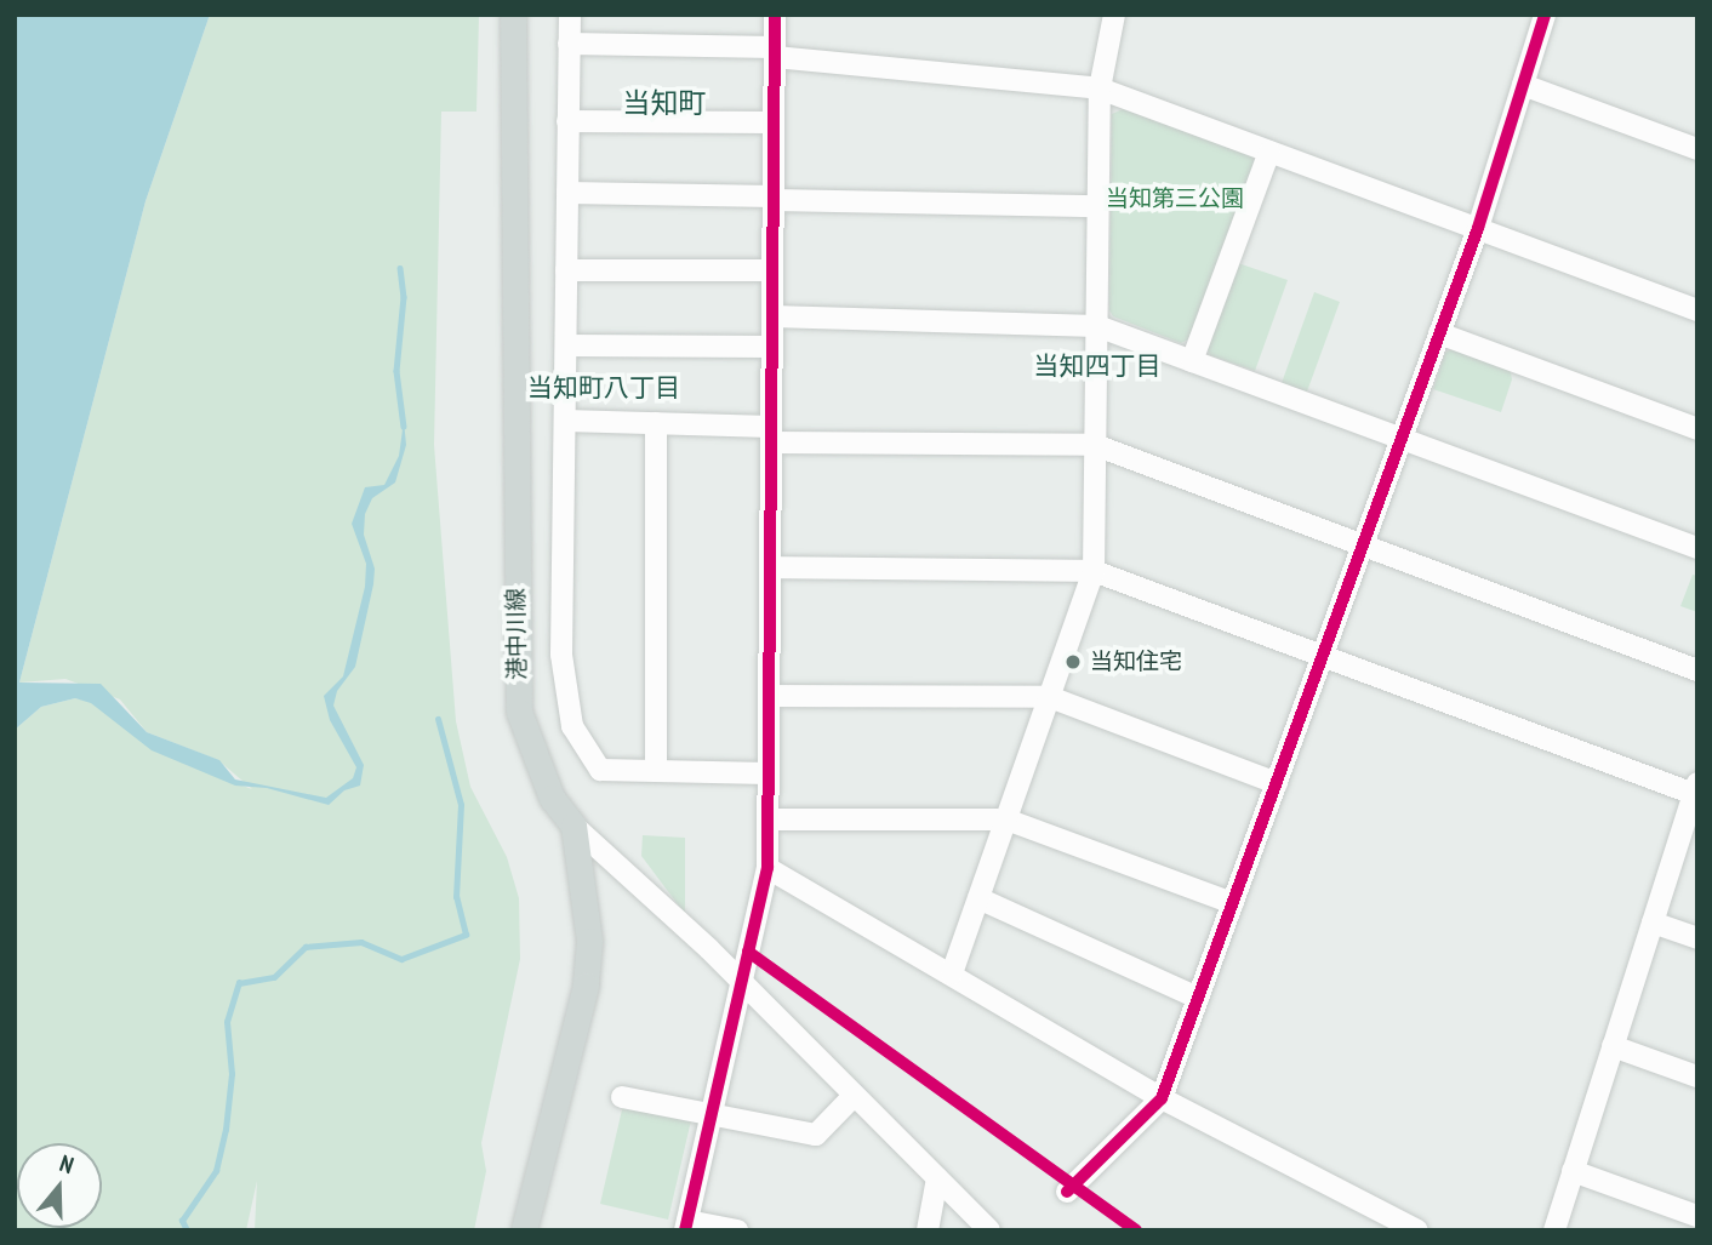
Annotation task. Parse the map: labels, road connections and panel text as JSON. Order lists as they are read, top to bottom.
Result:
{
  "streets": {
    "main road": ["港中川線"]
  },
  "districts": ["当知町", "当知四丁目", "当知町八丁目"],
  "parks": ["当知第三公園"],
  "places": ["当知住宅"],
  "north": "top"
}
